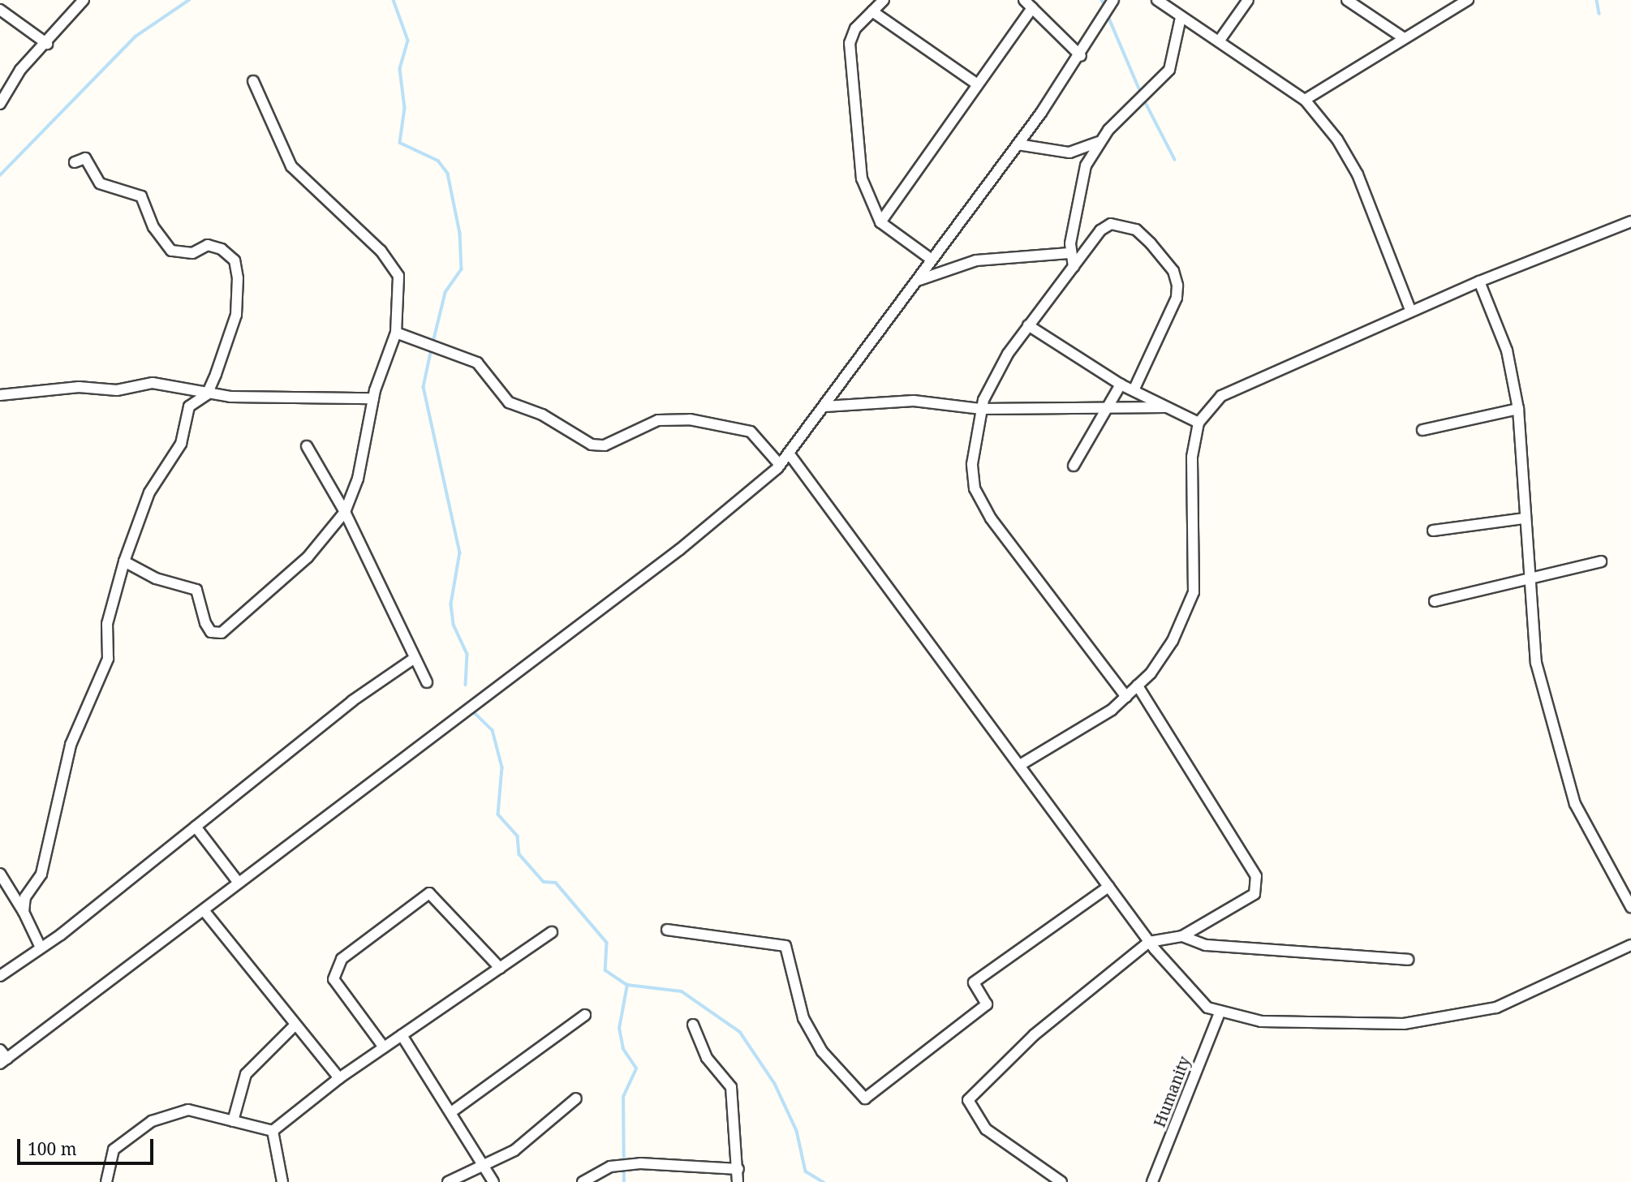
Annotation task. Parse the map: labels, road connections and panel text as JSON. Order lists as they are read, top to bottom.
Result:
{
  "streets": {
    "street": ["Humanity"]
  },
  "scale_bar": "100 m"
}
